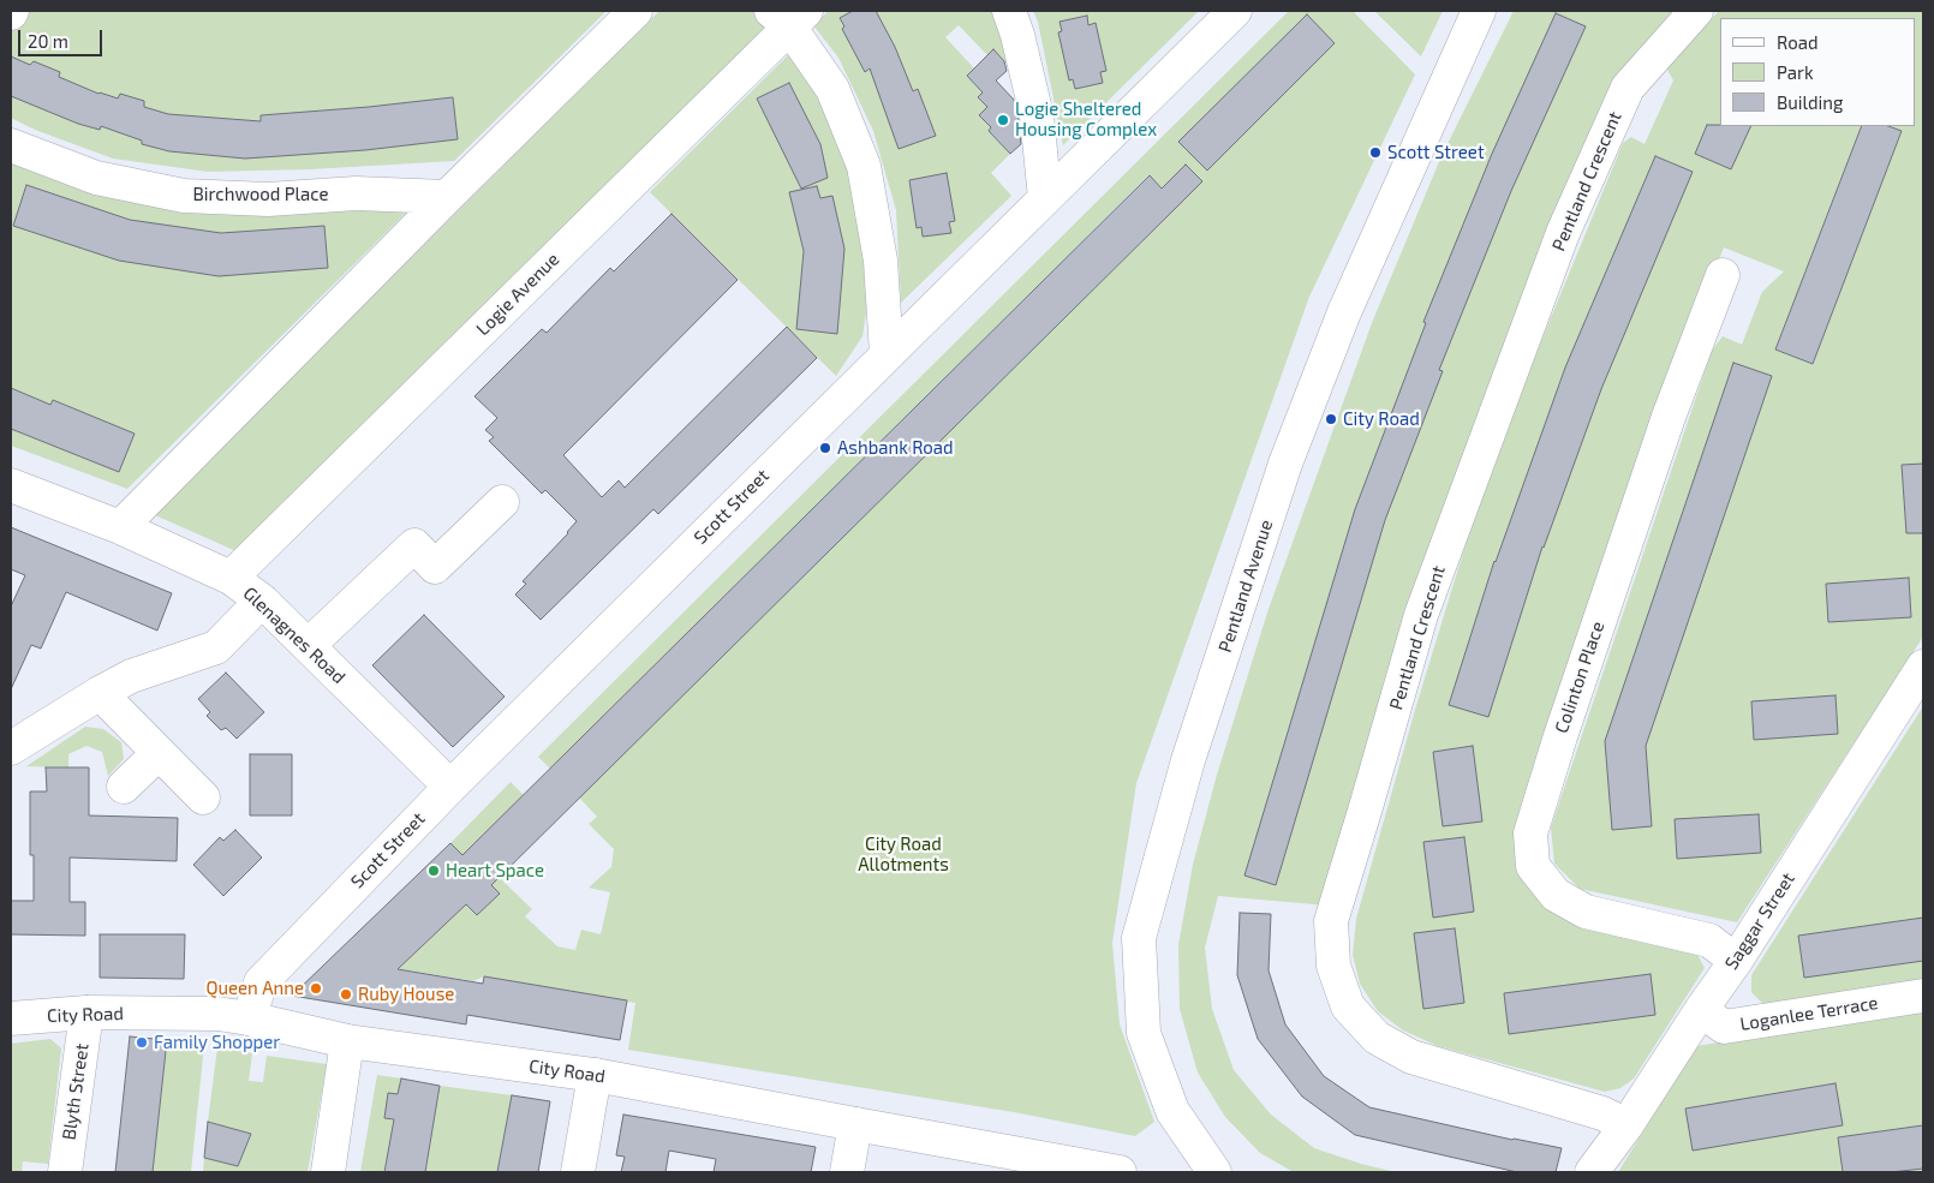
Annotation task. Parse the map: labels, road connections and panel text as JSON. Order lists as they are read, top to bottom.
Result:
{
  "streets": {
    "street": [
      "Pentland Crescent",
      "Birchwood Place",
      "Logie Avenue",
      "Scott Street",
      "Pentland Avenue",
      "Glenagnes Road",
      "Colinton Place",
      "Saggar Street",
      "Loganlee Terrace",
      "City Road",
      "Blyth Street"
    ]
  },
  "crossings": [
    ["Pentland Crescent", "Saggar Street"],
    ["Logie Avenue", "Glenagnes Road"],
    ["Scott Street", "Glenagnes Road"],
    ["Scott Street", "City Road"],
    ["Colinton Place", "Saggar Street"],
    ["Saggar Street", "Loganlee Terrace"],
    ["City Road", "Blyth Street"]
  ],
  "parks": ["City Road Allotments"],
  "places": [
    "Logie Sheltered Housing Complex",
    "Scott Street",
    "City Road",
    "Ashbank Road",
    "Heart Space",
    "Queen Anne",
    "Ruby House",
    "Family Shopper"
  ],
  "legend": ["Road", "Park", "Building"],
  "scale_bar": "20 m"
}
